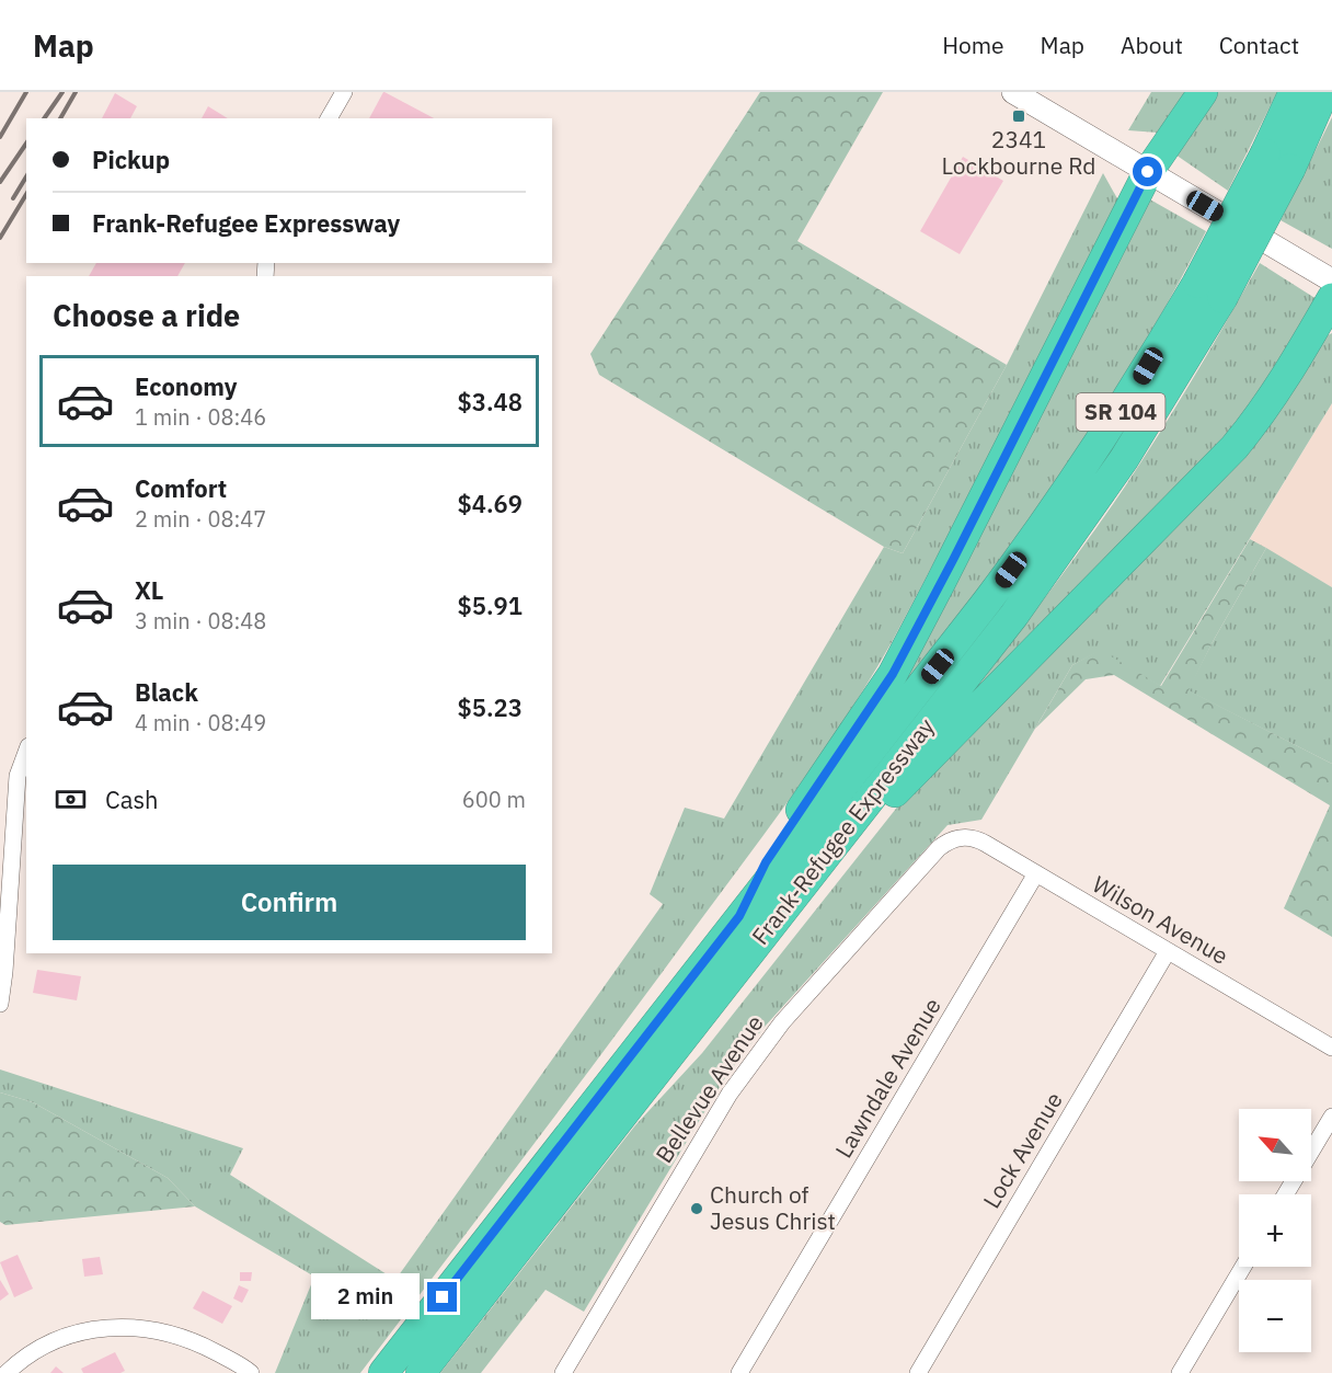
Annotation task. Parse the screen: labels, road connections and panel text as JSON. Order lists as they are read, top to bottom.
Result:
{
  "streets": {
    "highway": ["SR 104", "Frank-Refugee Expressway"],
    "street": [
      "Wilson Avenue",
      "Lawndale Avenue",
      "Bellevue Avenue",
      "Lock Avenue"
    ]
  },
  "crossings": [
    ["Wilson Avenue", "Lawndale Avenue"],
    ["Wilson Avenue", "Bellevue Avenue"],
    ["Wilson Avenue", "Lock Avenue"]
  ],
  "places": {
    "transit": ["2341 Lockbourne Rd"],
    "other": ["Church of Jesus Christ"]
  },
  "north": "top left",
  "page": {
    "header": "Map",
    "nav": [
      "Home",
      "Map",
      "About",
      "Contact"
    ],
    "banner": ["Pickup", "Frank-Refugee Expressway"],
    "heading": "Choose a ride",
    "list": [
      {
        "name": "Economy",
        "note": "1 min · 08:46",
        "value": "$3.48"
      },
      {
        "name": "Comfort",
        "note": "2 min · 08:47",
        "value": "$4.69"
      },
      {
        "name": "XL",
        "note": "3 min · 08:48",
        "value": "$5.91"
      },
      {
        "name": "Black",
        "note": "4 min · 08:49",
        "value": "$5.23"
      }
    ],
    "pay": ["Cash", "600 m"],
    "buttons": "Confirm",
    "map_buttons": ["+", "−"],
    "bubble": "2 min"
  }
}
